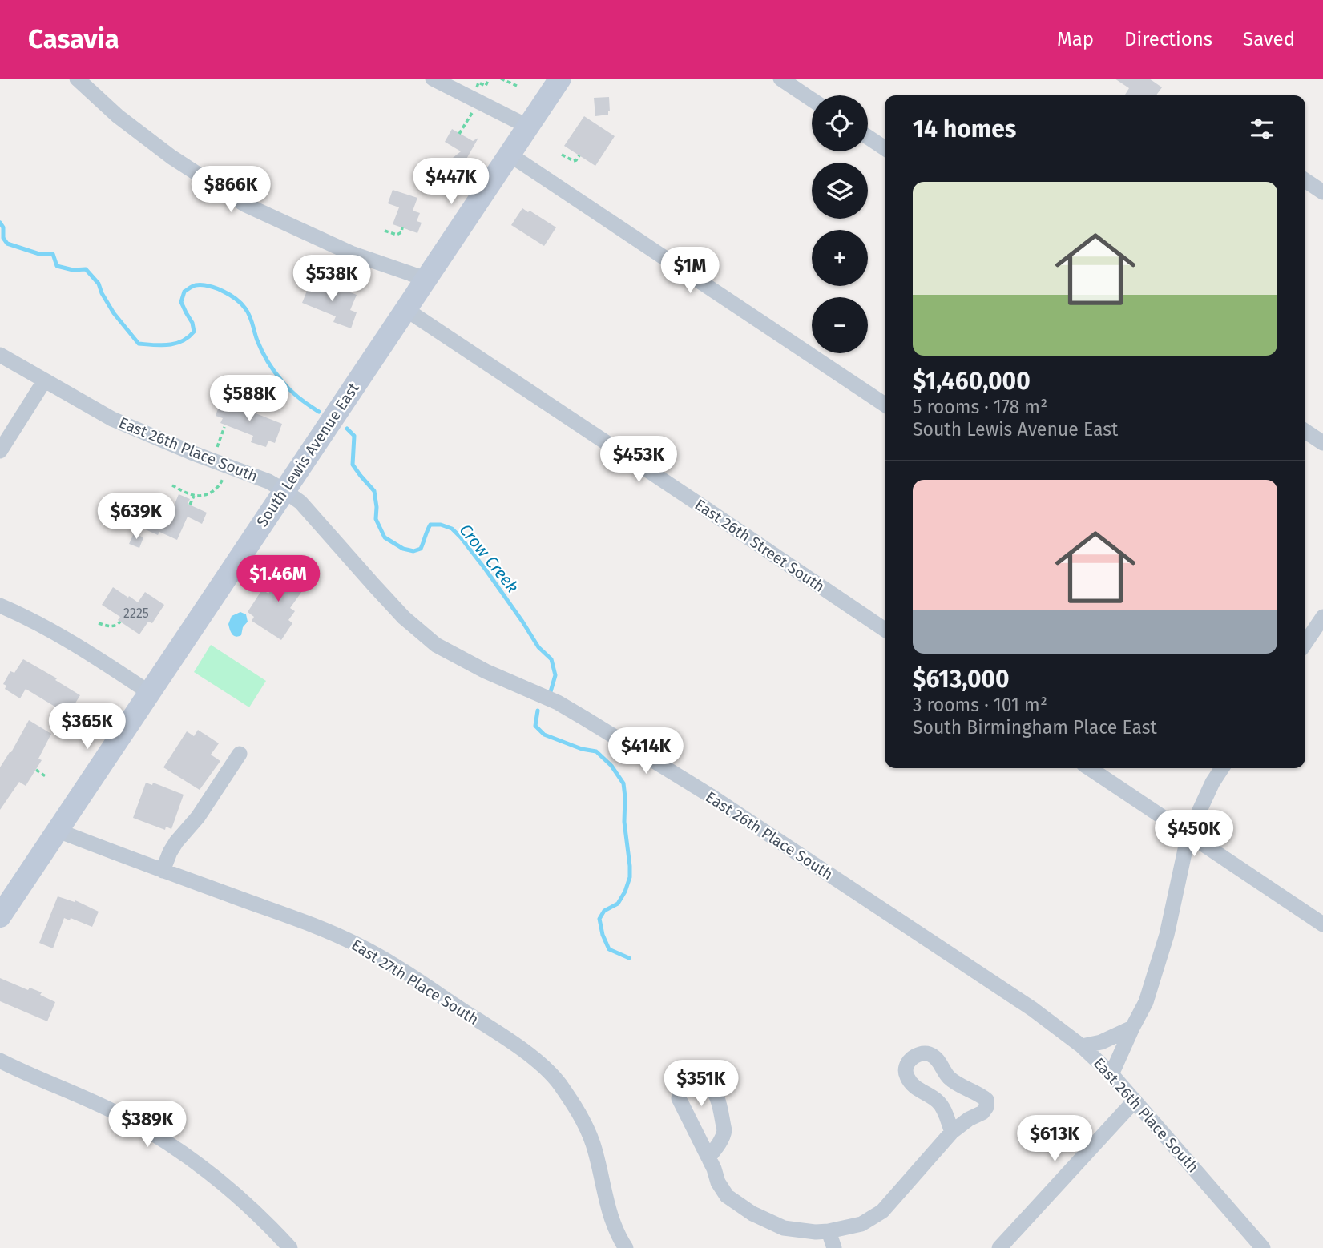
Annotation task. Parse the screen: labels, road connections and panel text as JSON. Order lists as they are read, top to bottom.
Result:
{
  "streets": {
    "main road": ["South Lewis Avenue East"],
    "street": ["East 26th Place South", "East 26th Street South", "East 27th Place South"]
  },
  "crossings": [
    ["East 26th Place South", "South Lewis Avenue East"],
    ["South Lewis Avenue East", "East 26th Street South"],
    ["South Lewis Avenue East", "East 27th Place South"]
  ],
  "water": ["Crow Creek"],
  "house_numbers": ["2225"],
  "page": {
    "header": "Casavia",
    "nav": ["Map", "Directions", "Saved"],
    "map_buttons": ["+", "−"],
    "heading": "14 homes",
    "price": [
      "$447K",
      "$866K",
      "$1M",
      "$538K",
      "$588K",
      "$453K",
      "$639K",
      "$1.46M",
      "$365K",
      "$414K",
      "$450K",
      "$351K",
      "$389K",
      "$613K"
    ],
    "list": [
      {
        "name": "$1,460,000",
        "note": "5 rooms · 178 m² · South Lewis Avenue East"
      },
      {
        "name": "$613,000",
        "note": "3 rooms · 101 m² · South Birmingham Place East"
      }
    ]
  }
}
